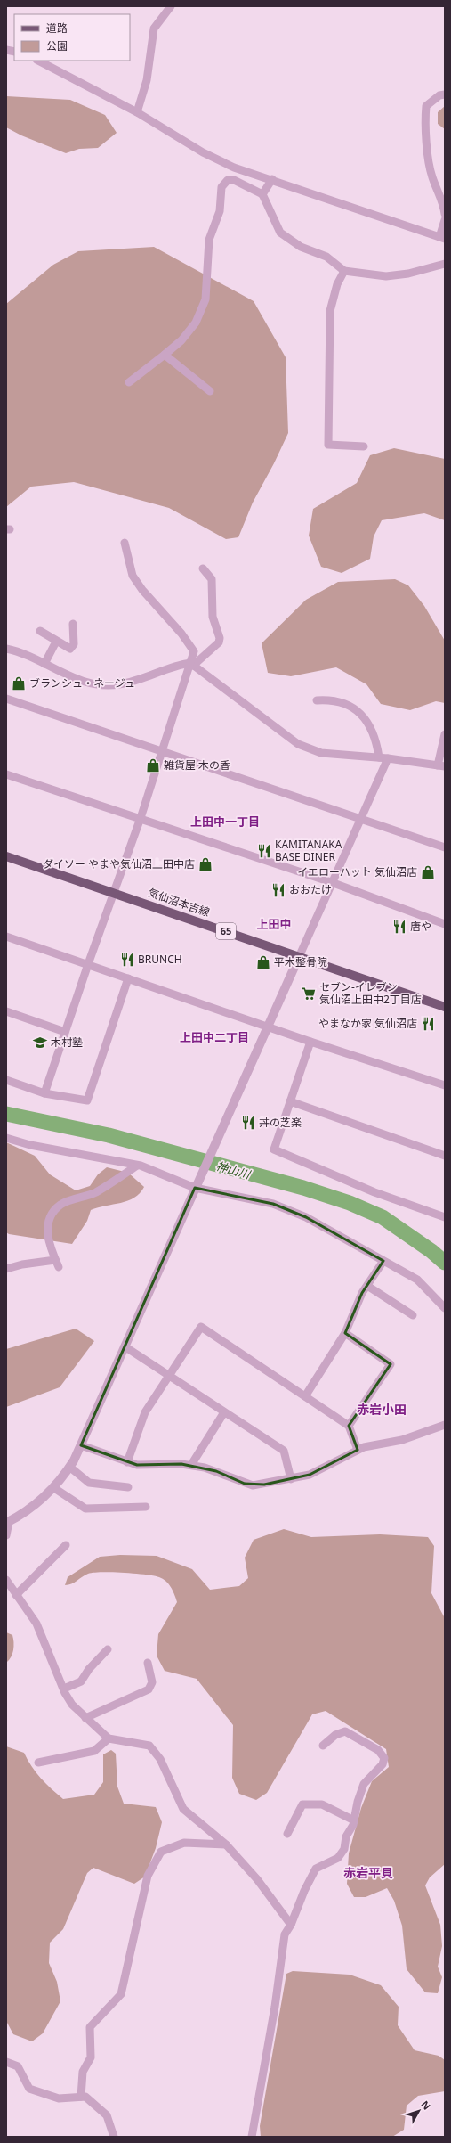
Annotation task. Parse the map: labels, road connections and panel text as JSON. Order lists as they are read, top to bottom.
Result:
{
  "streets": {
    "main road": ["気仙沼本吉線", "65"]
  },
  "districts": [
    "上田中一丁目",
    "上田中",
    "上田中二丁目",
    "赤岩小田",
    "赤岩平貝"
  ],
  "water": ["神山川"],
  "places": {
    "shop": [
      "ブランシュ・ネージュ",
      "雑貨屋 木の香",
      "ダイソー やまや気仙沼上田中店",
      "イエローハット 気仙沼店",
      "平木整骨院"
    ],
    "restaurant": [
      "KAMITANAKA BASE DINER",
      "おおたけ",
      "唐や",
      "BRUNCH",
      "やまなか家 気仙沼店",
      "丼の芝楽"
    ],
    "supermarket": ["セブン-イレブン 気仙沼上田中2丁目店"],
    "school or university": ["木村塾"]
  },
  "legend": ["道路", "公園"],
  "north": "top right"
}
